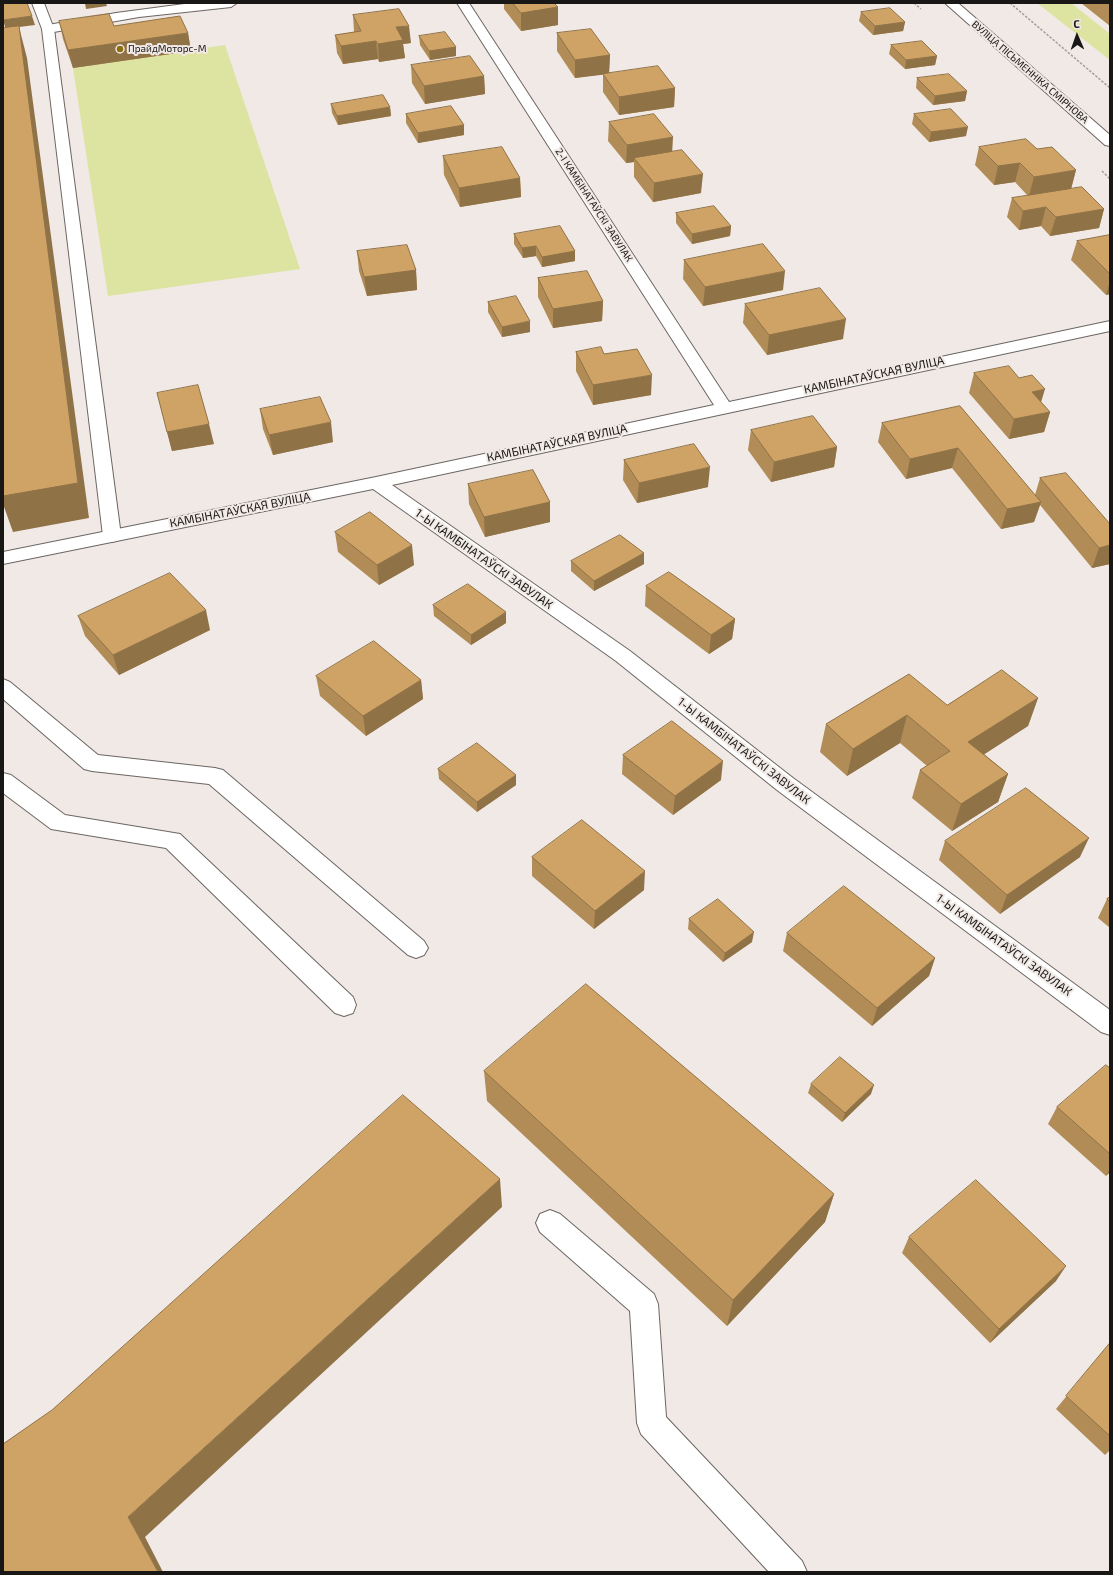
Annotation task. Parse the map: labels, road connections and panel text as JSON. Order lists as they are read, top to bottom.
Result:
{
  "streets": {
    "street": [
      "ВУЛІЦА ПІСЬМЕННІКА СМІРНОВА",
      "2-І КАМБІНАТАЎСКІ ЗАВУЛАК",
      "КАМБІНАТАЎСКАЯ ВУЛІЦА",
      "1-Ы КАМБІНАТАЎСКІ ЗАВУЛАК"
    ]
  },
  "crossings": [
    ["2-І КАМБІНАТАЎСКІ ЗАВУЛАК", "КАМБІНАТАЎСКАЯ ВУЛІЦА"],
    ["КАМБІНАТАЎСКАЯ ВУЛІЦА", "1-Ы КАМБІНАТАЎСКІ ЗАВУЛАК"]
  ],
  "places": ["ПрайдМоторс-М"],
  "north": "top"
}
